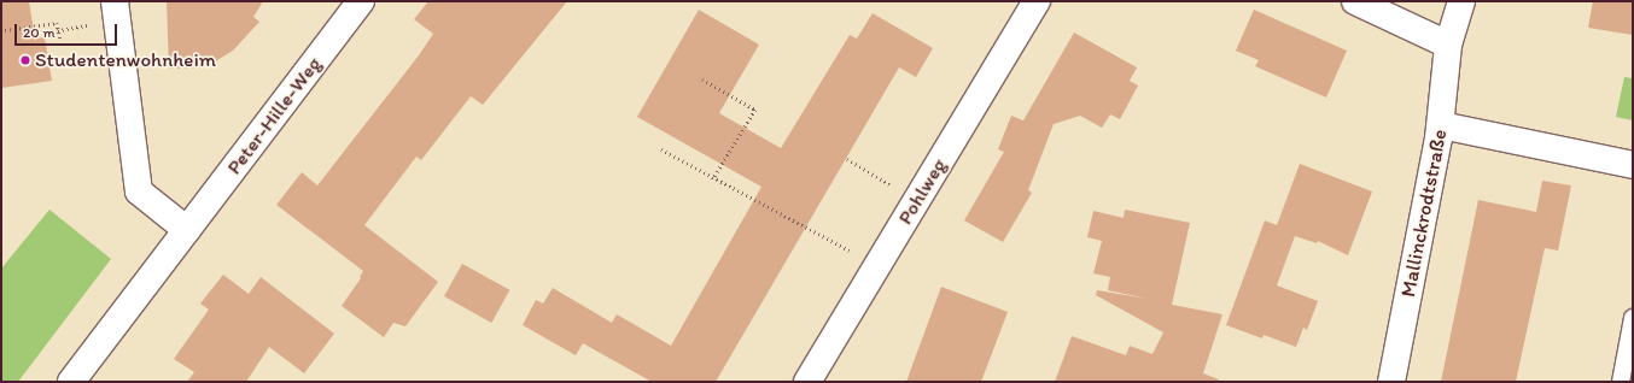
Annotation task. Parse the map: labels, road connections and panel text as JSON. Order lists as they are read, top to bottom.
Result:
{
  "streets": {
    "street": ["Peter-Hille-Weg", "Pohlweg", "Mallinckrodtstraße"]
  },
  "places": ["Studentenwohnheim"],
  "scale_bar": "20 m"
}
